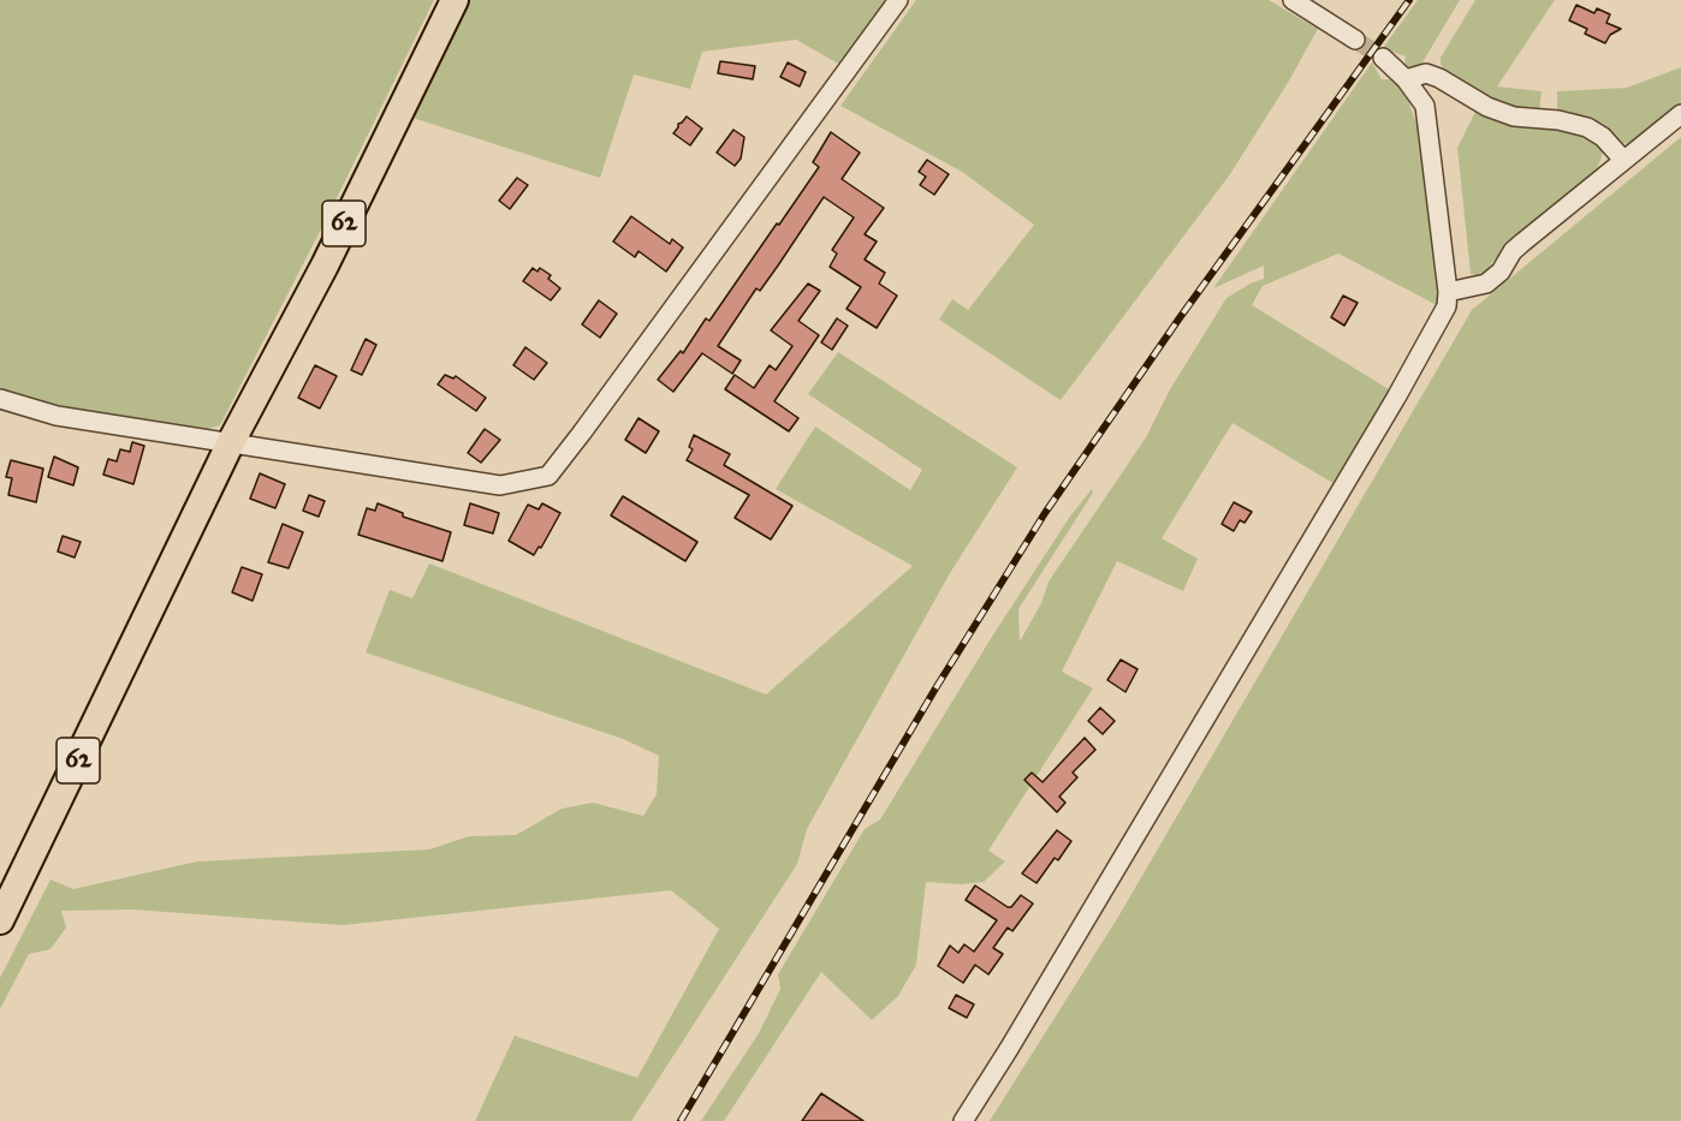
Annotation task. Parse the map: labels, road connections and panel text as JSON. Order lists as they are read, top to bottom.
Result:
{
  "streets": {
    "main road": ["62"]
  }
}
